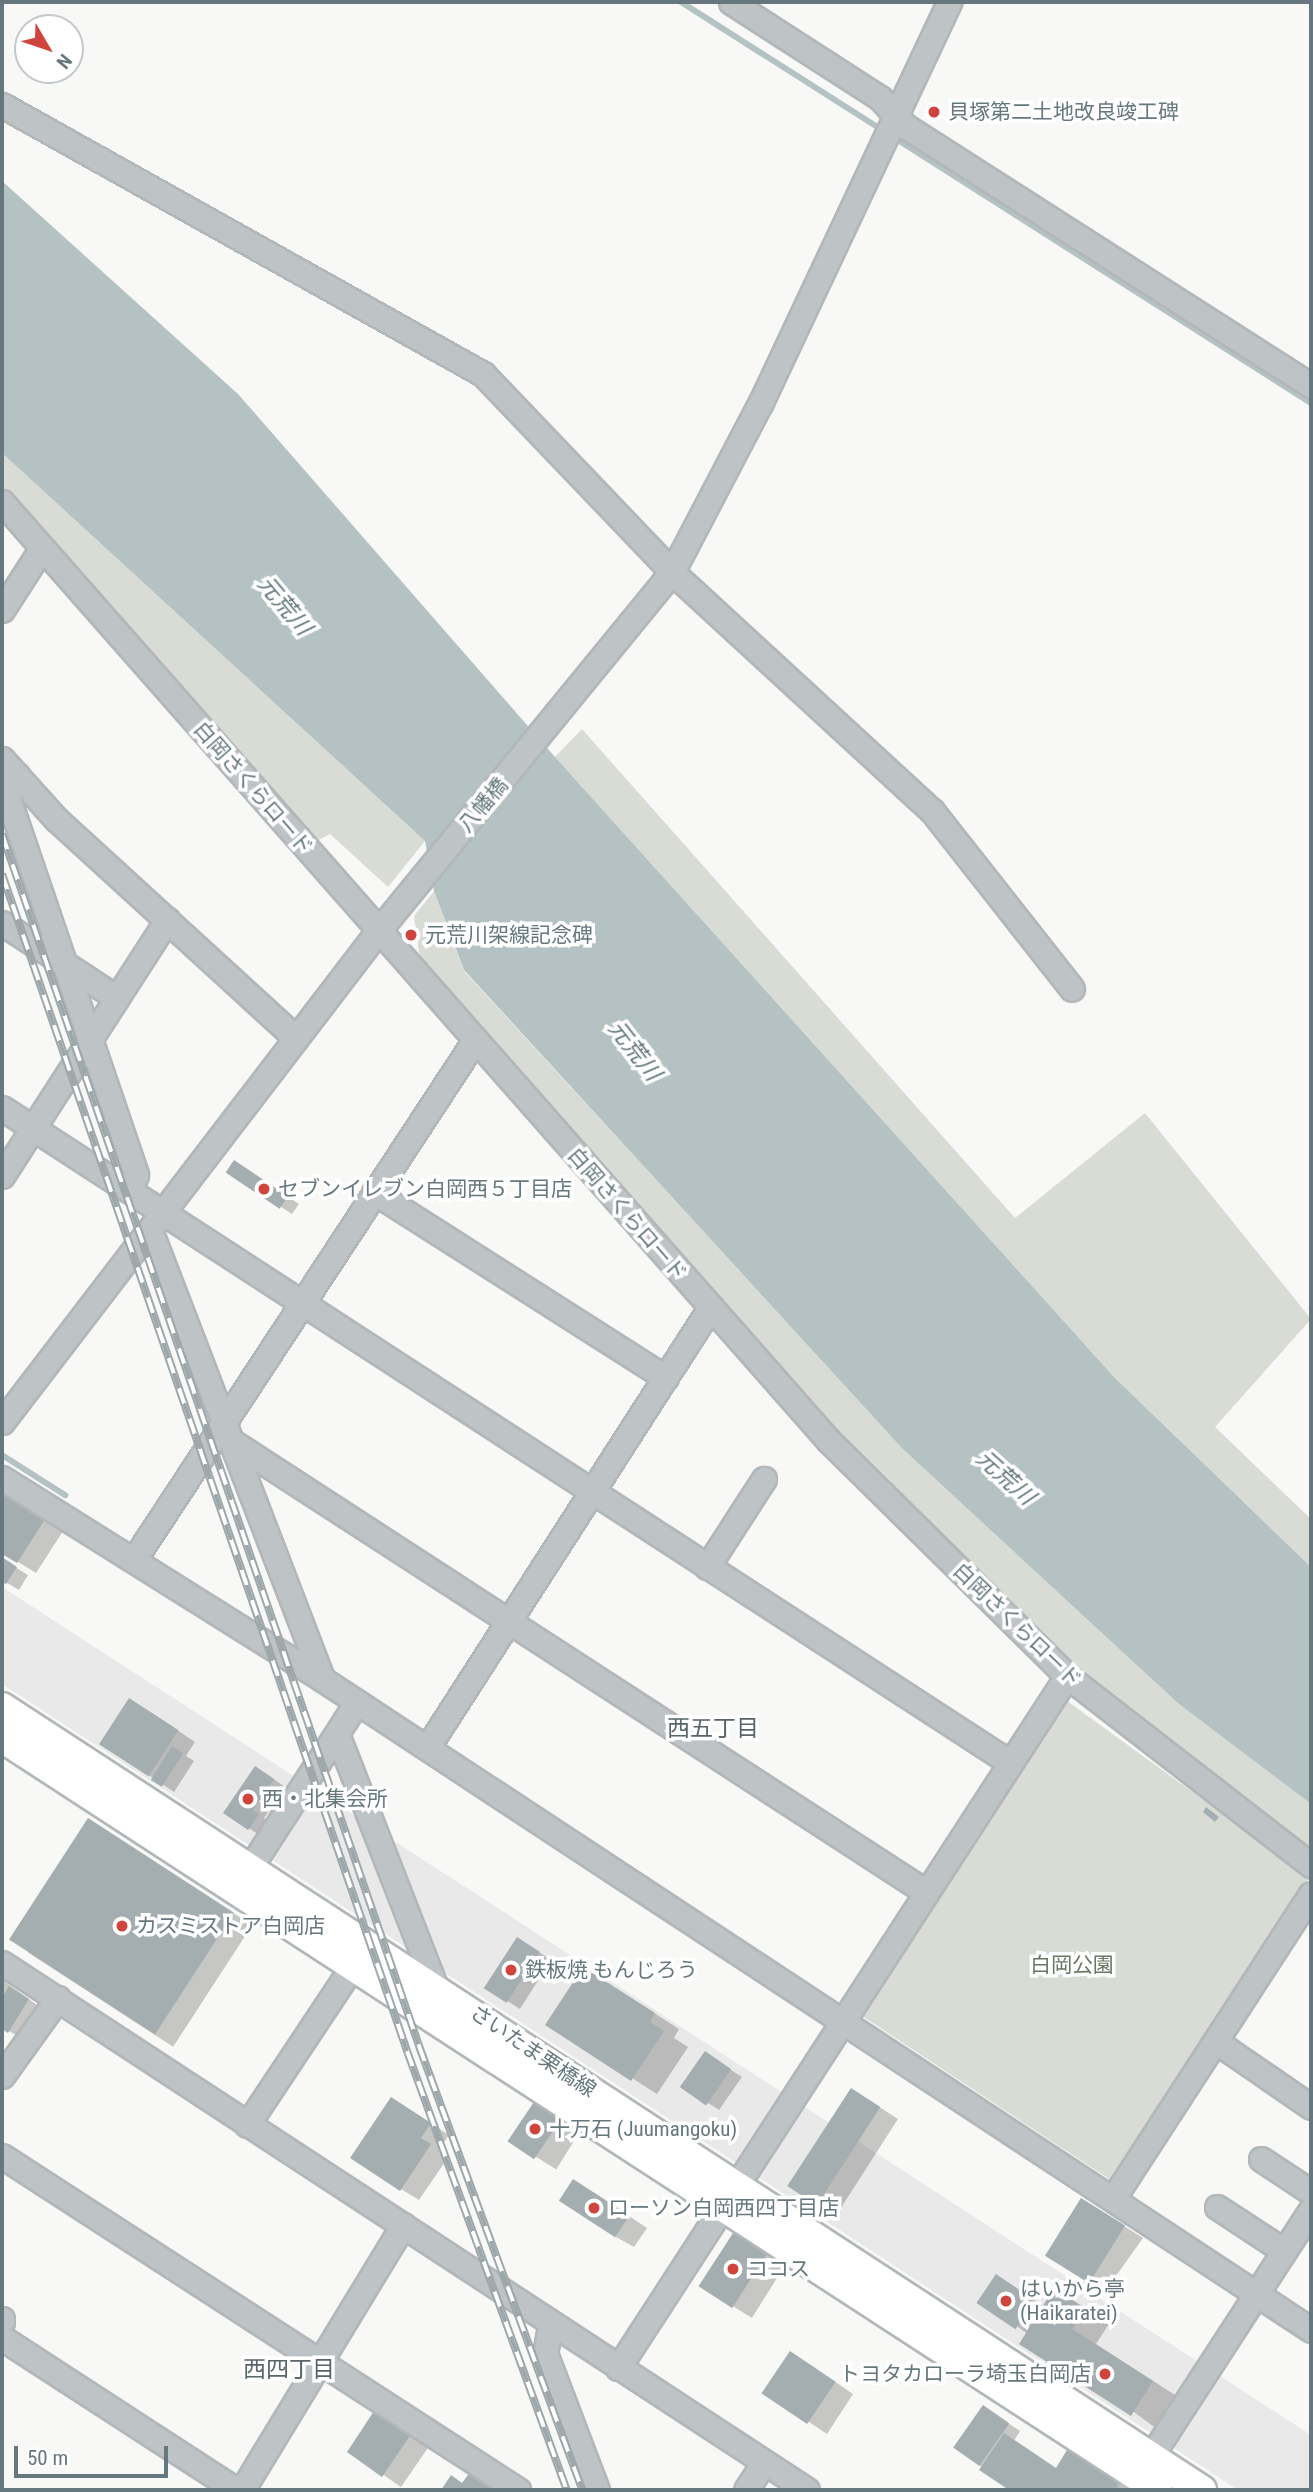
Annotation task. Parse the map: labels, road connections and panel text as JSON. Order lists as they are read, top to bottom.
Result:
{
  "streets": {
    "main road": ["さいたま栗橋線"],
    "street": ["白岡さくらロード", "八幡橋"]
  },
  "crossings": [
    ["白岡さくらロード", "八幡橋"]
  ],
  "districts": ["西五丁目", "西四丁目"],
  "water": ["元荒川"],
  "parks": ["白岡公園"],
  "places": [
    "貝塚第二土地改良竣工碑",
    "元荒川架線記念碑",
    "セブンイレブン白岡西５丁目店",
    "西・北集会所",
    "カスミストア白岡店",
    "鉄板焼 もんじろう",
    "十万石 (Juumangoku)",
    "ローソン白岡西四丁目店",
    "ココス",
    "はいから亭 (Haikaratei)",
    "トヨタカローラ埼玉白岡店"
  ],
  "scale_bar": "50 m",
  "north": "bottom right"
}
